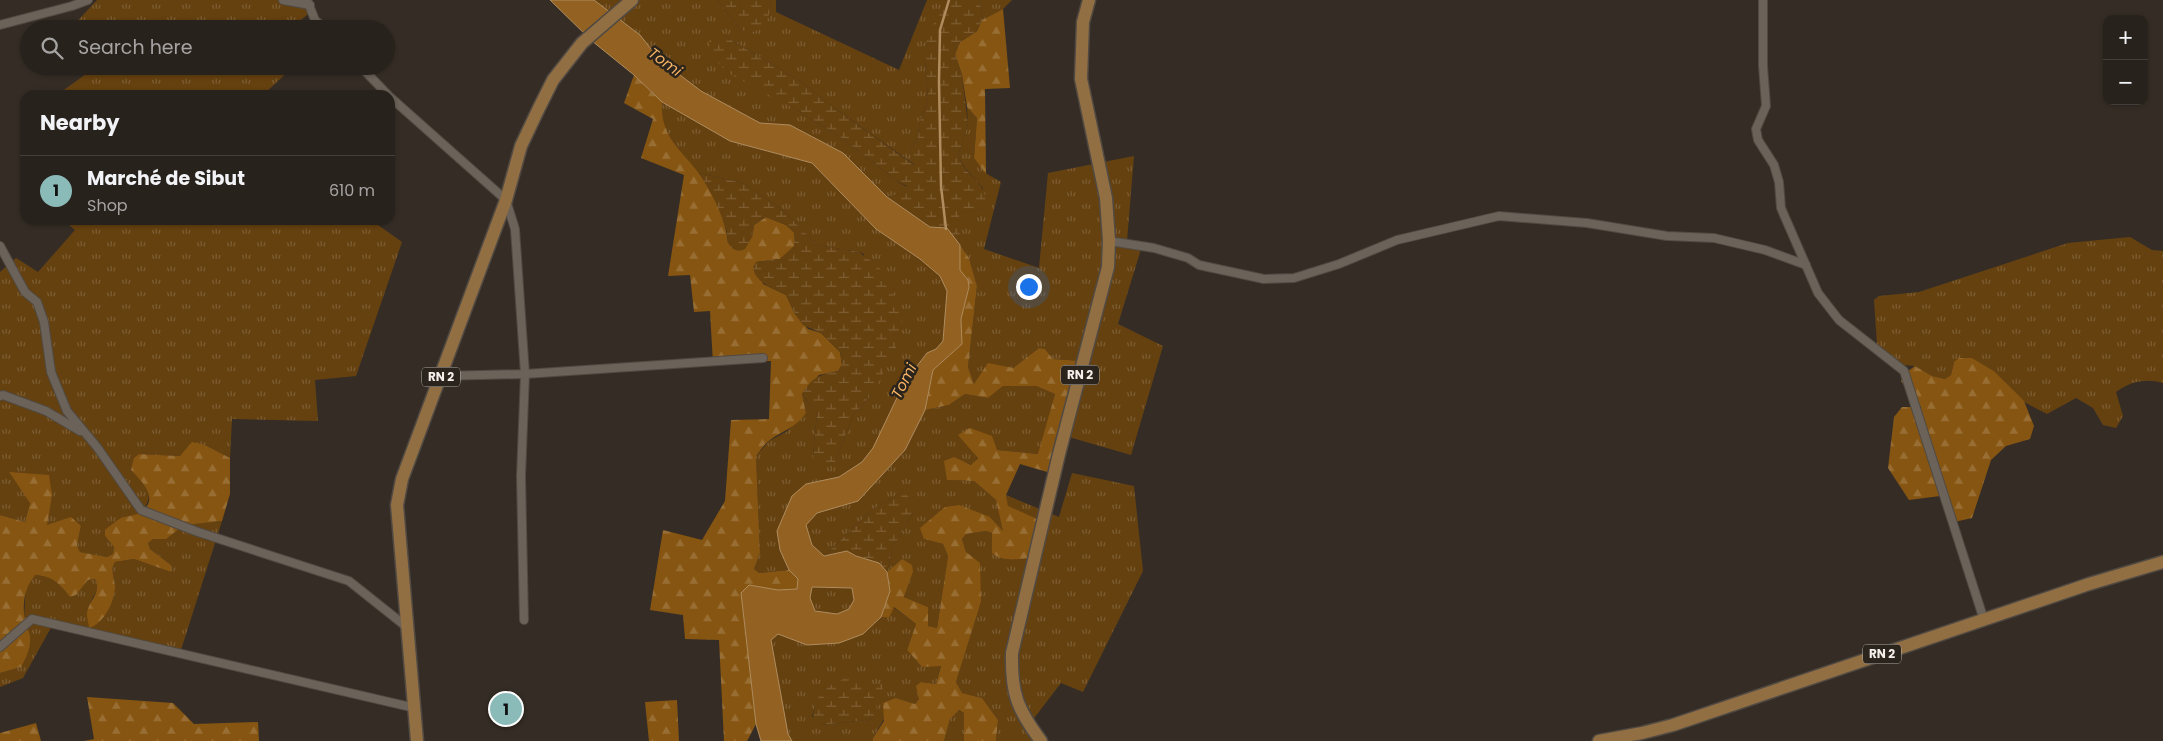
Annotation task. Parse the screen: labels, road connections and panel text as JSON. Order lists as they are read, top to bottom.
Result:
{
  "streets": {
    "main road": ["RN 2"]
  },
  "water": ["Tomi"],
  "page": {
    "map_buttons": ["+", "−"],
    "search": "Search here",
    "heading": "Nearby",
    "list": [
      {
        "mark": "1",
        "name": "Marché de Sibut",
        "note": "Shop",
        "value": "610 m"
      }
    ],
    "pins": "1"
  }
}
